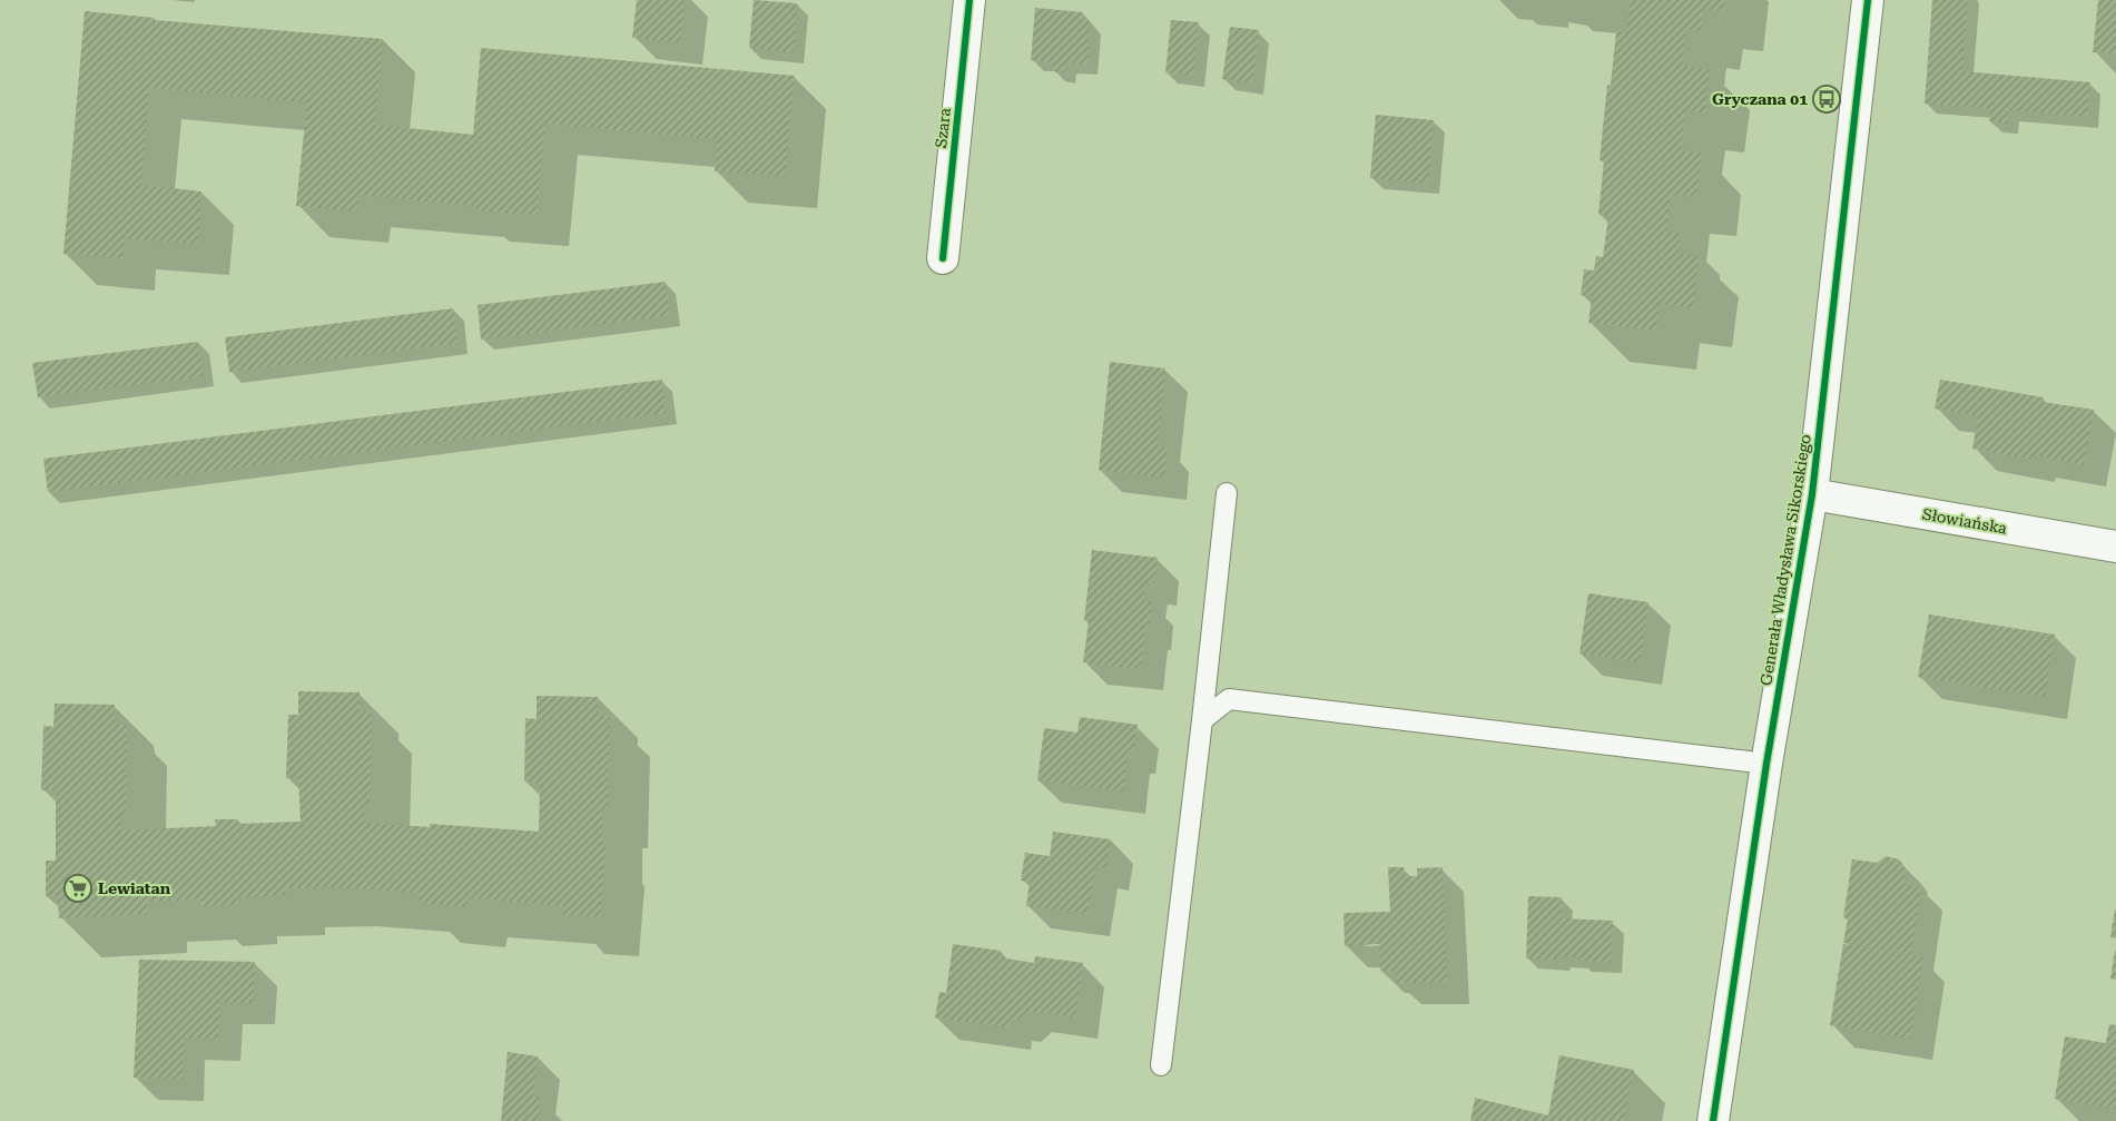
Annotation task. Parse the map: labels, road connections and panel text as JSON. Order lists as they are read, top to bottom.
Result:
{
  "streets": {
    "street": ["Szara", "Słowiańska", "Generała Władysława Sikorskiego"]
  },
  "crossings": [
    ["Słowiańska", "Generała Władysława Sikorskiego"]
  ],
  "places": {
    "bus stop": ["Gryczana 01"],
    "supermarket": ["Lewiatan"]
  }
}
